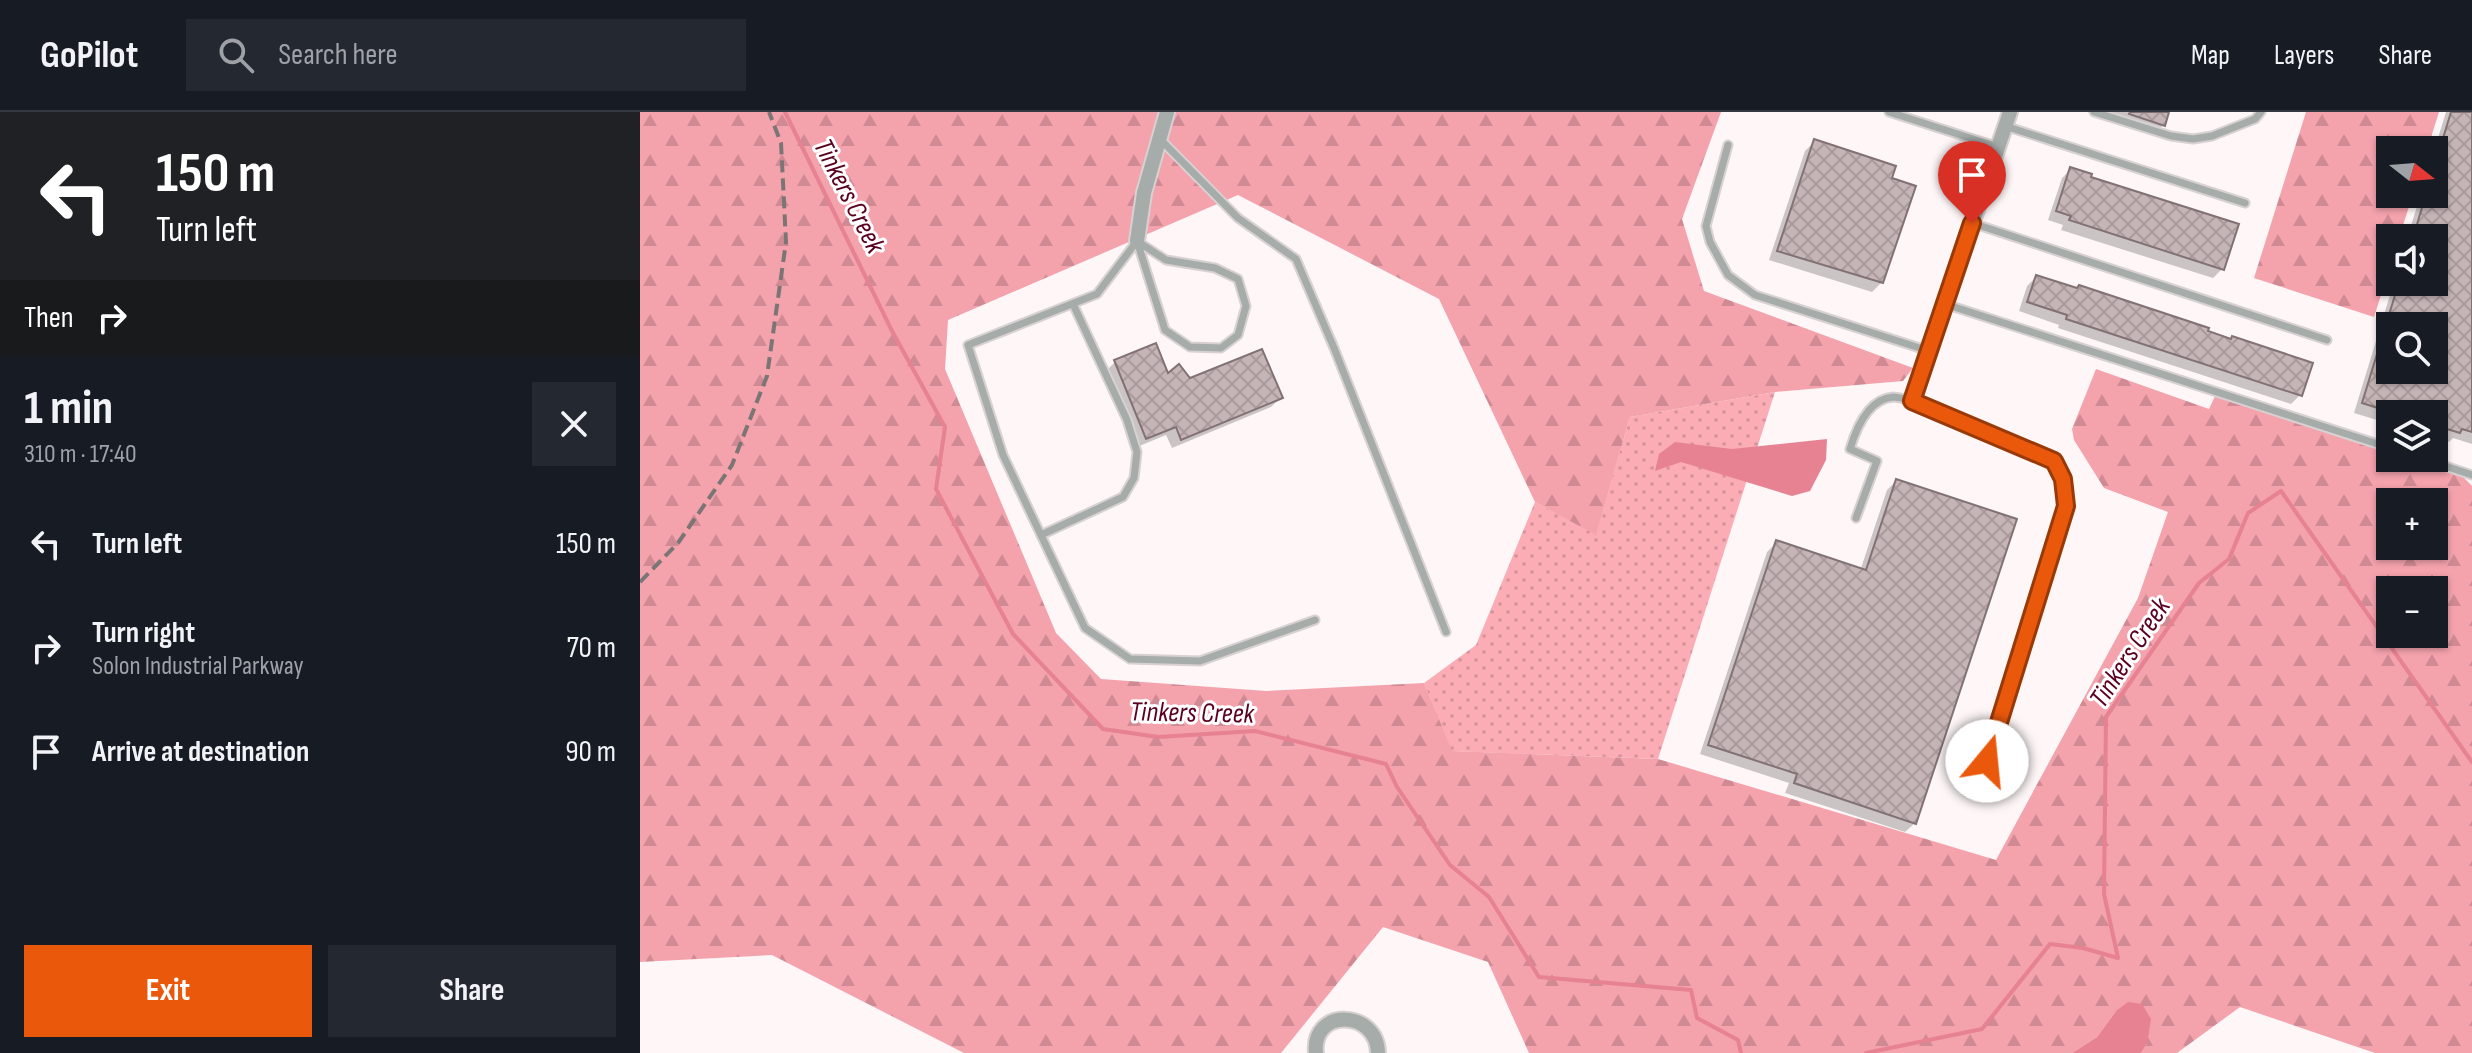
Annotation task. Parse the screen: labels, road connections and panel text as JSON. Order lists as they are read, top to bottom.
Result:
{
  "water": ["Tinkers Creek"],
  "north": "right",
  "page": {
    "header": "GoPilot",
    "search": "Search here",
    "nav": ["Map", "Layers", "Share"],
    "turn": ["150 m", "Turn left"],
    "map_buttons": ["+", "−"],
    "then": "Then",
    "heading": ["1 min", "310 m · 17:40"],
    "list": [
      {
        "name": "Turn left",
        "value": "150 m"
      },
      {
        "name": "Turn right",
        "note": "Solon Industrial Parkway",
        "value": "70 m"
      },
      {
        "name": "Arrive at destination",
        "value": "90 m"
      }
    ],
    "buttons": ["Exit", "Share"]
  }
}
